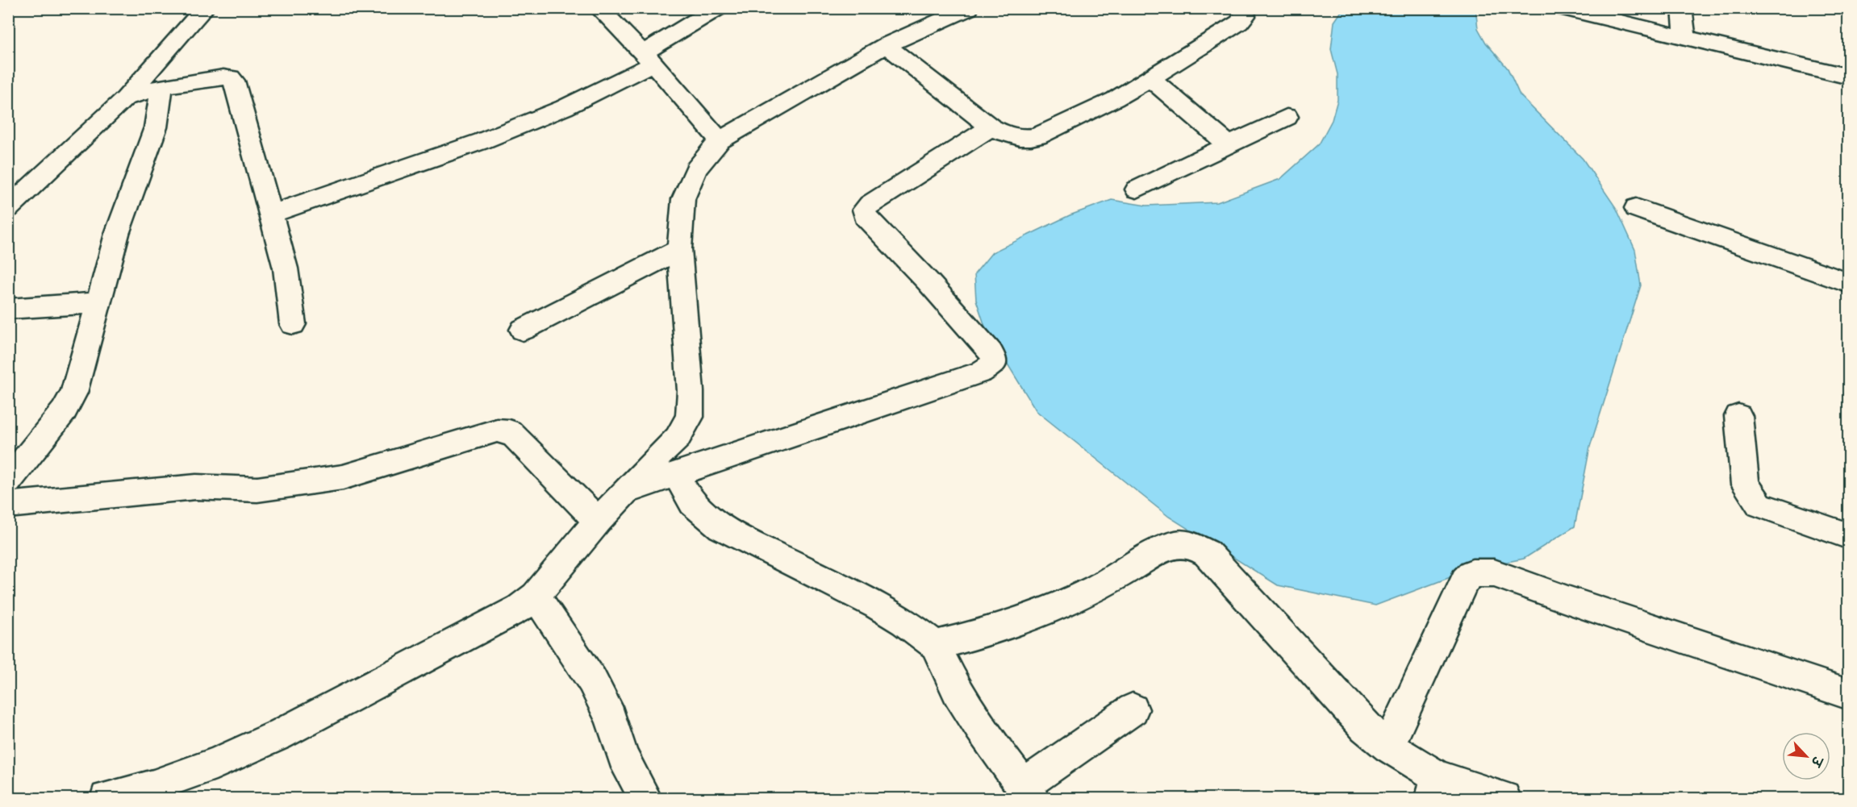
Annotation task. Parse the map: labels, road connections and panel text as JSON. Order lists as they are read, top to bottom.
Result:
{
  "north": "bottom right"
}
